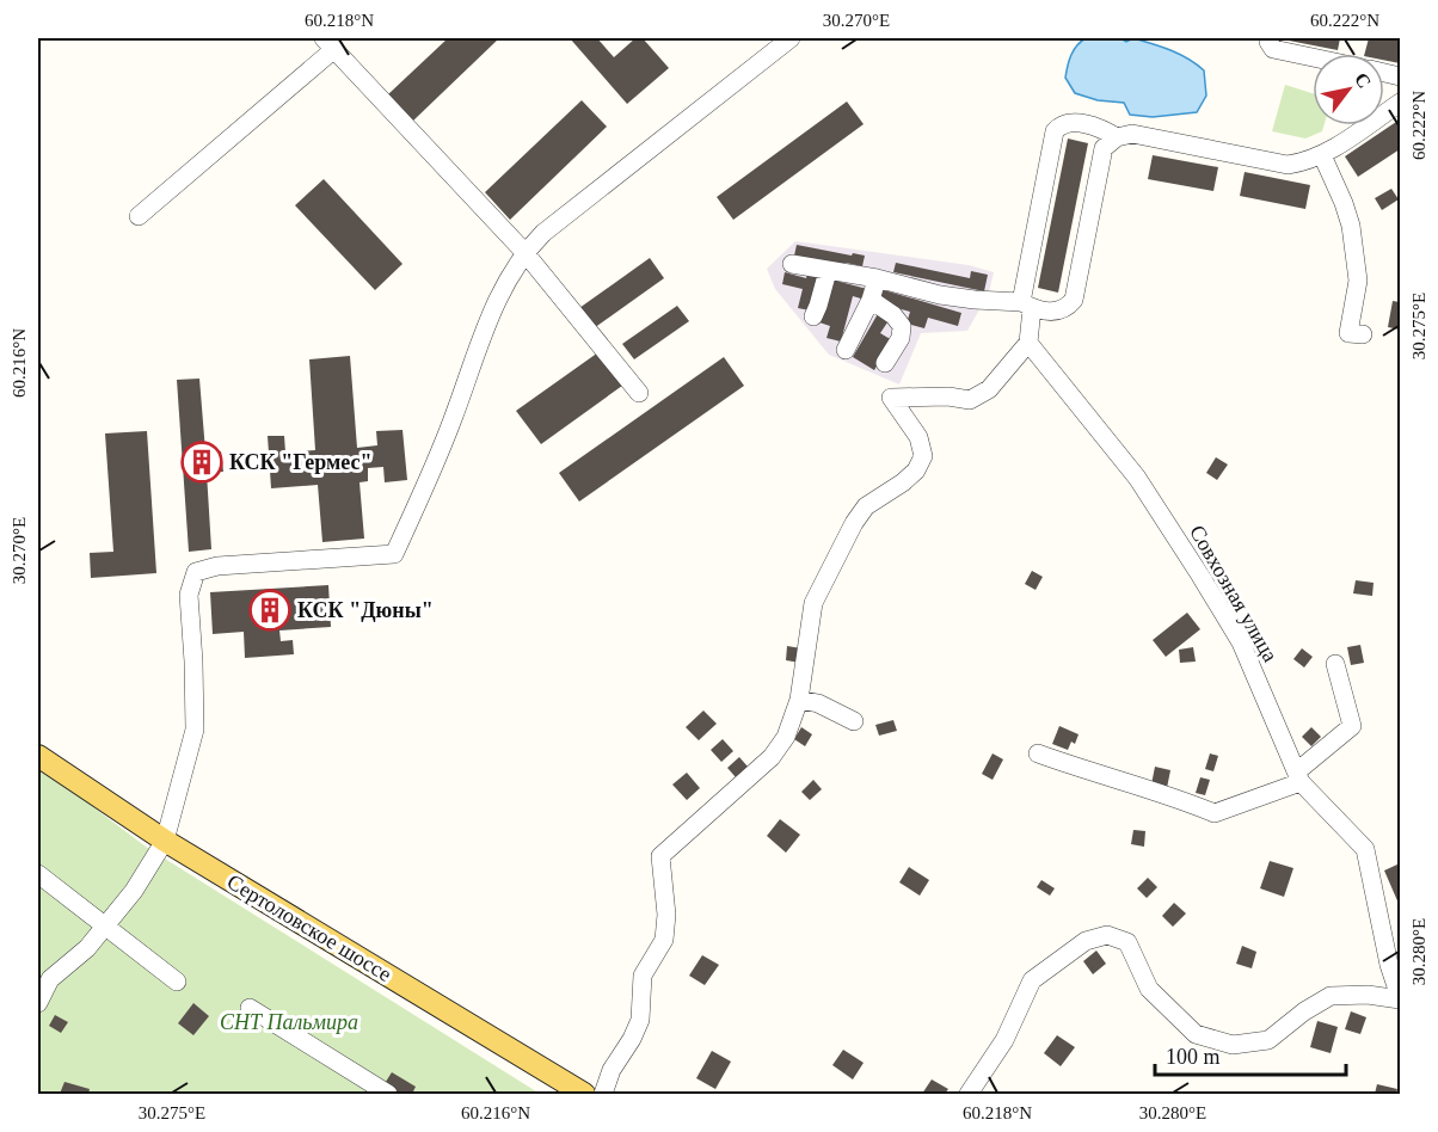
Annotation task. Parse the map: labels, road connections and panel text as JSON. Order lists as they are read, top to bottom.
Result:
{
  "streets": {
    "main road": ["Сертоловское шоссе"],
    "street": ["Совхозная улица"]
  },
  "parks": ["СНТ Пальмира"],
  "places": {
    "building": ["КСК \"Гермес\"", "КСК \"Дюны\""]
  },
  "scale_bar": "100 m",
  "north": "top right",
  "coordinates": [
    "60.218°N",
    "30.270°E",
    "60.222°N",
    "30.275°E",
    "60.216°N",
    "30.280°E"
  ]
}
